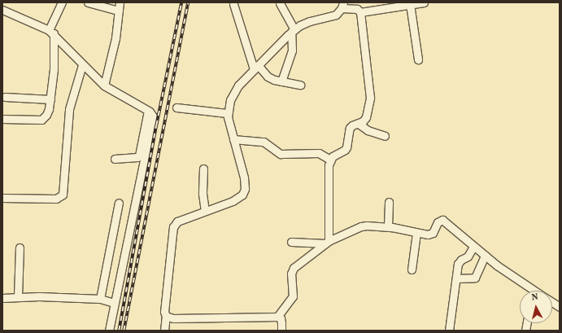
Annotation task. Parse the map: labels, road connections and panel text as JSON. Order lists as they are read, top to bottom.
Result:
{
  "north": "top"
}
